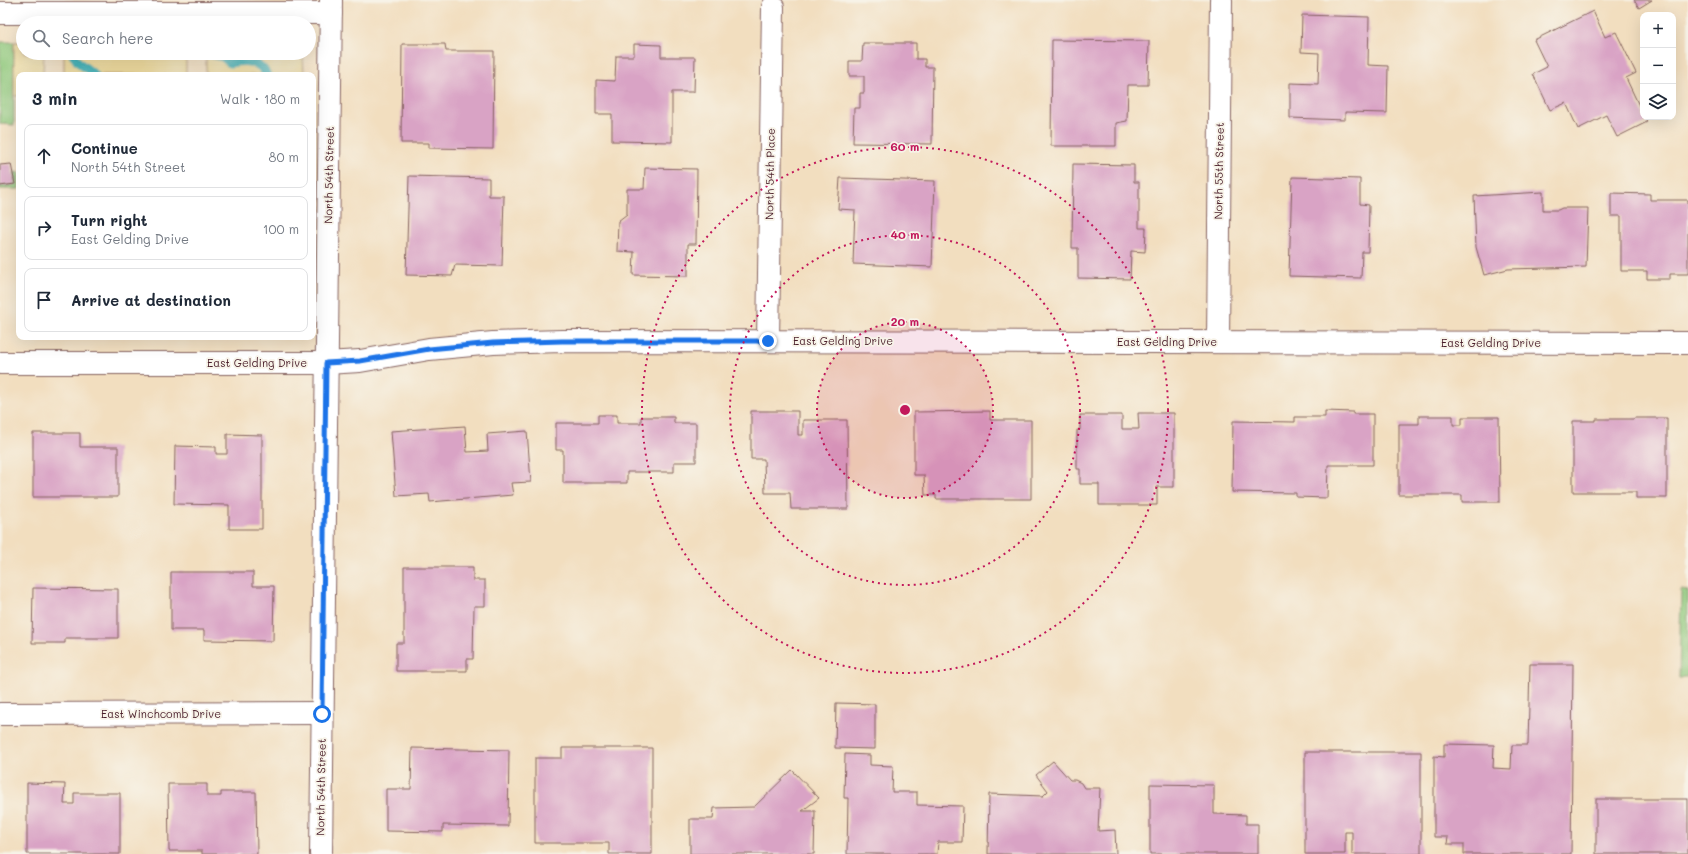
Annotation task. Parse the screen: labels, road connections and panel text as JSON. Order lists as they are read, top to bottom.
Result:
{
  "streets": {
    "street": [
      "North 55th Street",
      "North 54th Place",
      "North 54th Street",
      "East Gelding Drive",
      "East Winchcomb Drive"
    ]
  },
  "crossings": [
    ["North 55th Street", "East Gelding Drive"],
    ["North 54th Place", "East Gelding Drive"],
    ["North 54th Street", "East Gelding Drive"],
    ["North 54th Street", "East Winchcomb Drive"]
  ],
  "page": {
    "map_buttons": ["+", "−"],
    "search": "Search here",
    "heading": ["3 min", "Walk · 180 m"],
    "list": [
      ["Continue", "North 54th Street", "80 m"],
      ["Turn right", "East Gelding Drive", "100 m"],
      "Arrive at destination"
    ]
  },
  "rings": ["60 m", "40 m", "20 m"]
}
